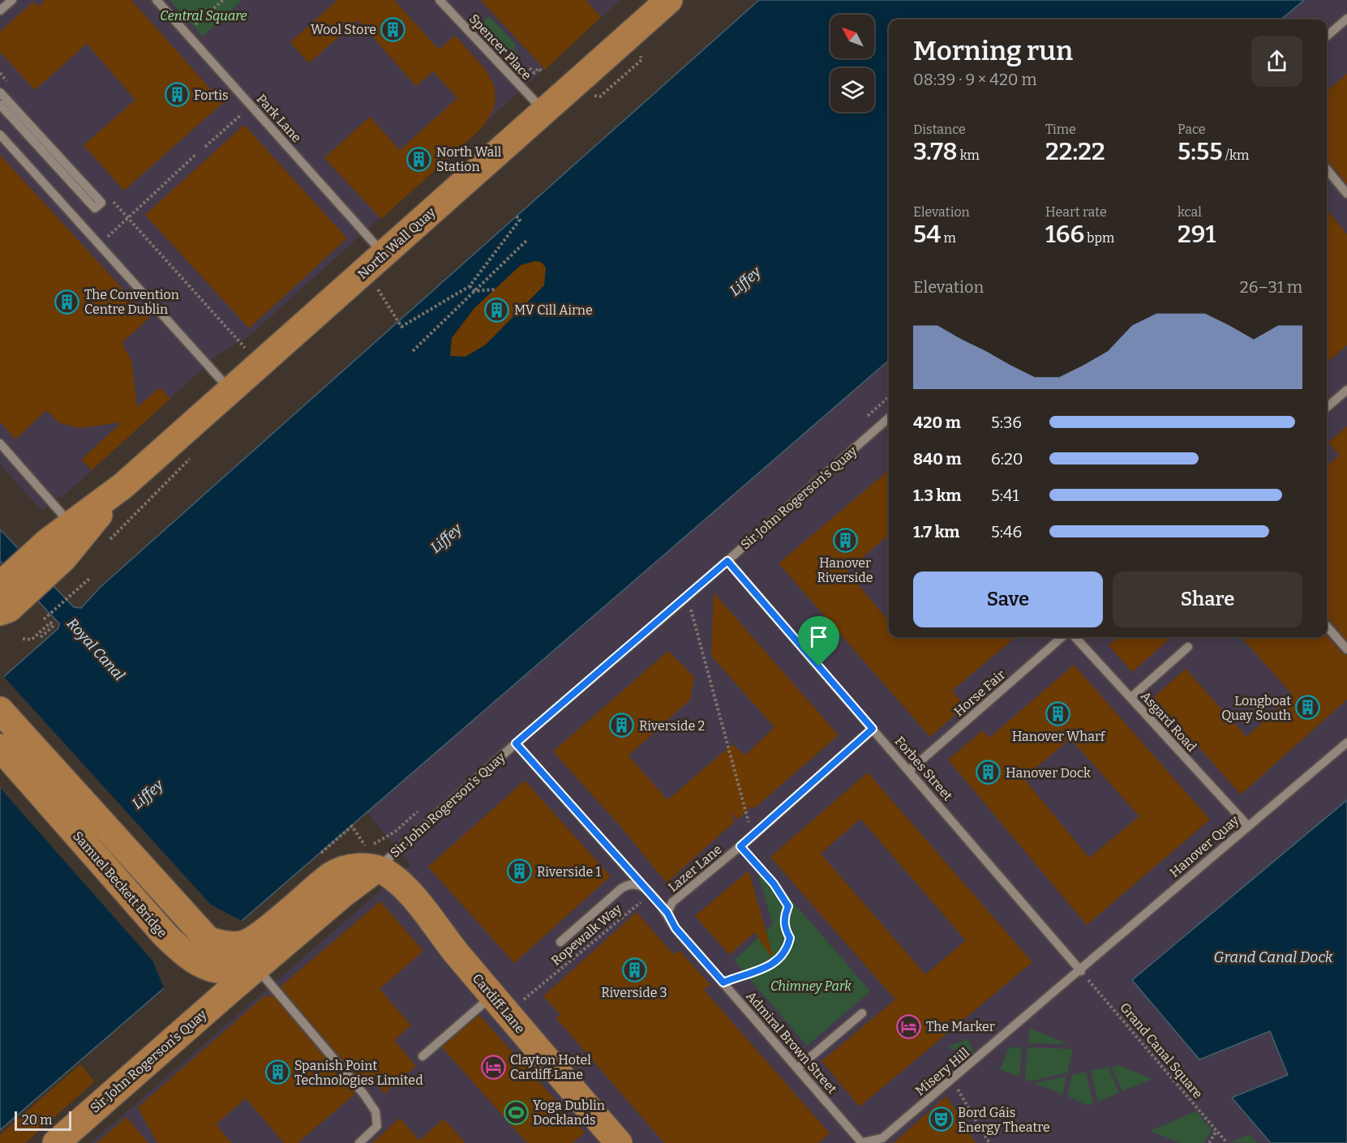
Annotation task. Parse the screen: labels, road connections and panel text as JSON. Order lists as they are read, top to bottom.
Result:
{
  "streets": {
    "main road": [
      "North Wall Quay",
      "Sir John Rogerson's Quay",
      "Samuel Beckett Bridge",
      "Cardiff Lane"
    ],
    "street": [
      "Spencer Place",
      "Park Lane",
      "Horse Fair",
      "Asgard Road",
      "Forbes Street",
      "Hanover Quay",
      "Lazer Lane",
      "Admiral Brown Street",
      "Misery Hill"
    ],
    "path": ["Ropewalk Way", "Grand Canal Square"]
  },
  "crossings": [
    ["Spencer Place", "North Wall Quay"],
    ["Park Lane", "North Wall Quay"],
    ["Sir John Rogerson's Quay", "Forbes Street"],
    ["Sir John Rogerson's Quay", "Samuel Beckett Bridge"],
    ["Sir John Rogerson's Quay", "Cardiff Lane"],
    ["Sir John Rogerson's Quay", "Admiral Brown Street"],
    ["Horse Fair", "Forbes Street"],
    ["Asgard Road", "Hanover Quay"],
    ["Forbes Street", "Hanover Quay"],
    ["Forbes Street", "Lazer Lane"],
    ["Forbes Street", "Grand Canal Square"],
    ["Forbes Street", "Misery Hill"],
    ["Hanover Quay", "Grand Canal Square"],
    ["Hanover Quay", "Misery Hill"],
    ["Lazer Lane", "Admiral Brown Street"],
    ["Samuel Beckett Bridge", "Cardiff Lane"],
    ["Ropewalk Way", "Admiral Brown Street"],
    ["Admiral Brown Street", "Misery Hill"],
    ["Grand Canal Square", "Misery Hill"]
  ],
  "water": ["Liffey", "Royal Canal", "Grand Canal Dock"],
  "parks": ["Central Square", "Chimney Park"],
  "places": {
    "building": [
      "Wool Store",
      "Fortis",
      "North Wall Station",
      "The Convention Centre Dublin",
      "MV Cill Airne",
      "Hanover Riverside",
      "Longboat Quay South",
      "Hanover Wharf",
      "Riverside 2",
      "Hanover Dock",
      "Riverside 1",
      "Riverside 3",
      "Spanish Point Technologies Limited"
    ],
    "hotel": ["The Marker", "Clayton Hotel Cardiff Lane"],
    "sports": ["Yoga Dublin Docklands"],
    "theatre": ["Bord Gáis Energy Theatre"]
  },
  "scale_bar": "20 m",
  "north": "top left",
  "page": {
    "heading": ["Morning run", "08:39 · 9 × 420 m"],
    "stats": [
      ["Distance", "3.78 km"],
      ["Time", "22:22"],
      ["Pace", "5:55 /km"],
      ["Elevation", "54 m"],
      ["Heart rate", "166 bpm"],
      ["kcal", "291"]
    ],
    "chart": ["Elevation", "26–31 m"],
    "list": [
      {
        "name": "420 m",
        "note": "5:36"
      },
      {
        "name": "840 m",
        "note": "6:20"
      },
      {
        "name": "1.3 km",
        "note": "5:41"
      },
      {
        "name": "1.7 km",
        "note": "5:46"
      }
    ],
    "buttons": ["Save", "Share"],
    "scale": "20 m"
  }
}
